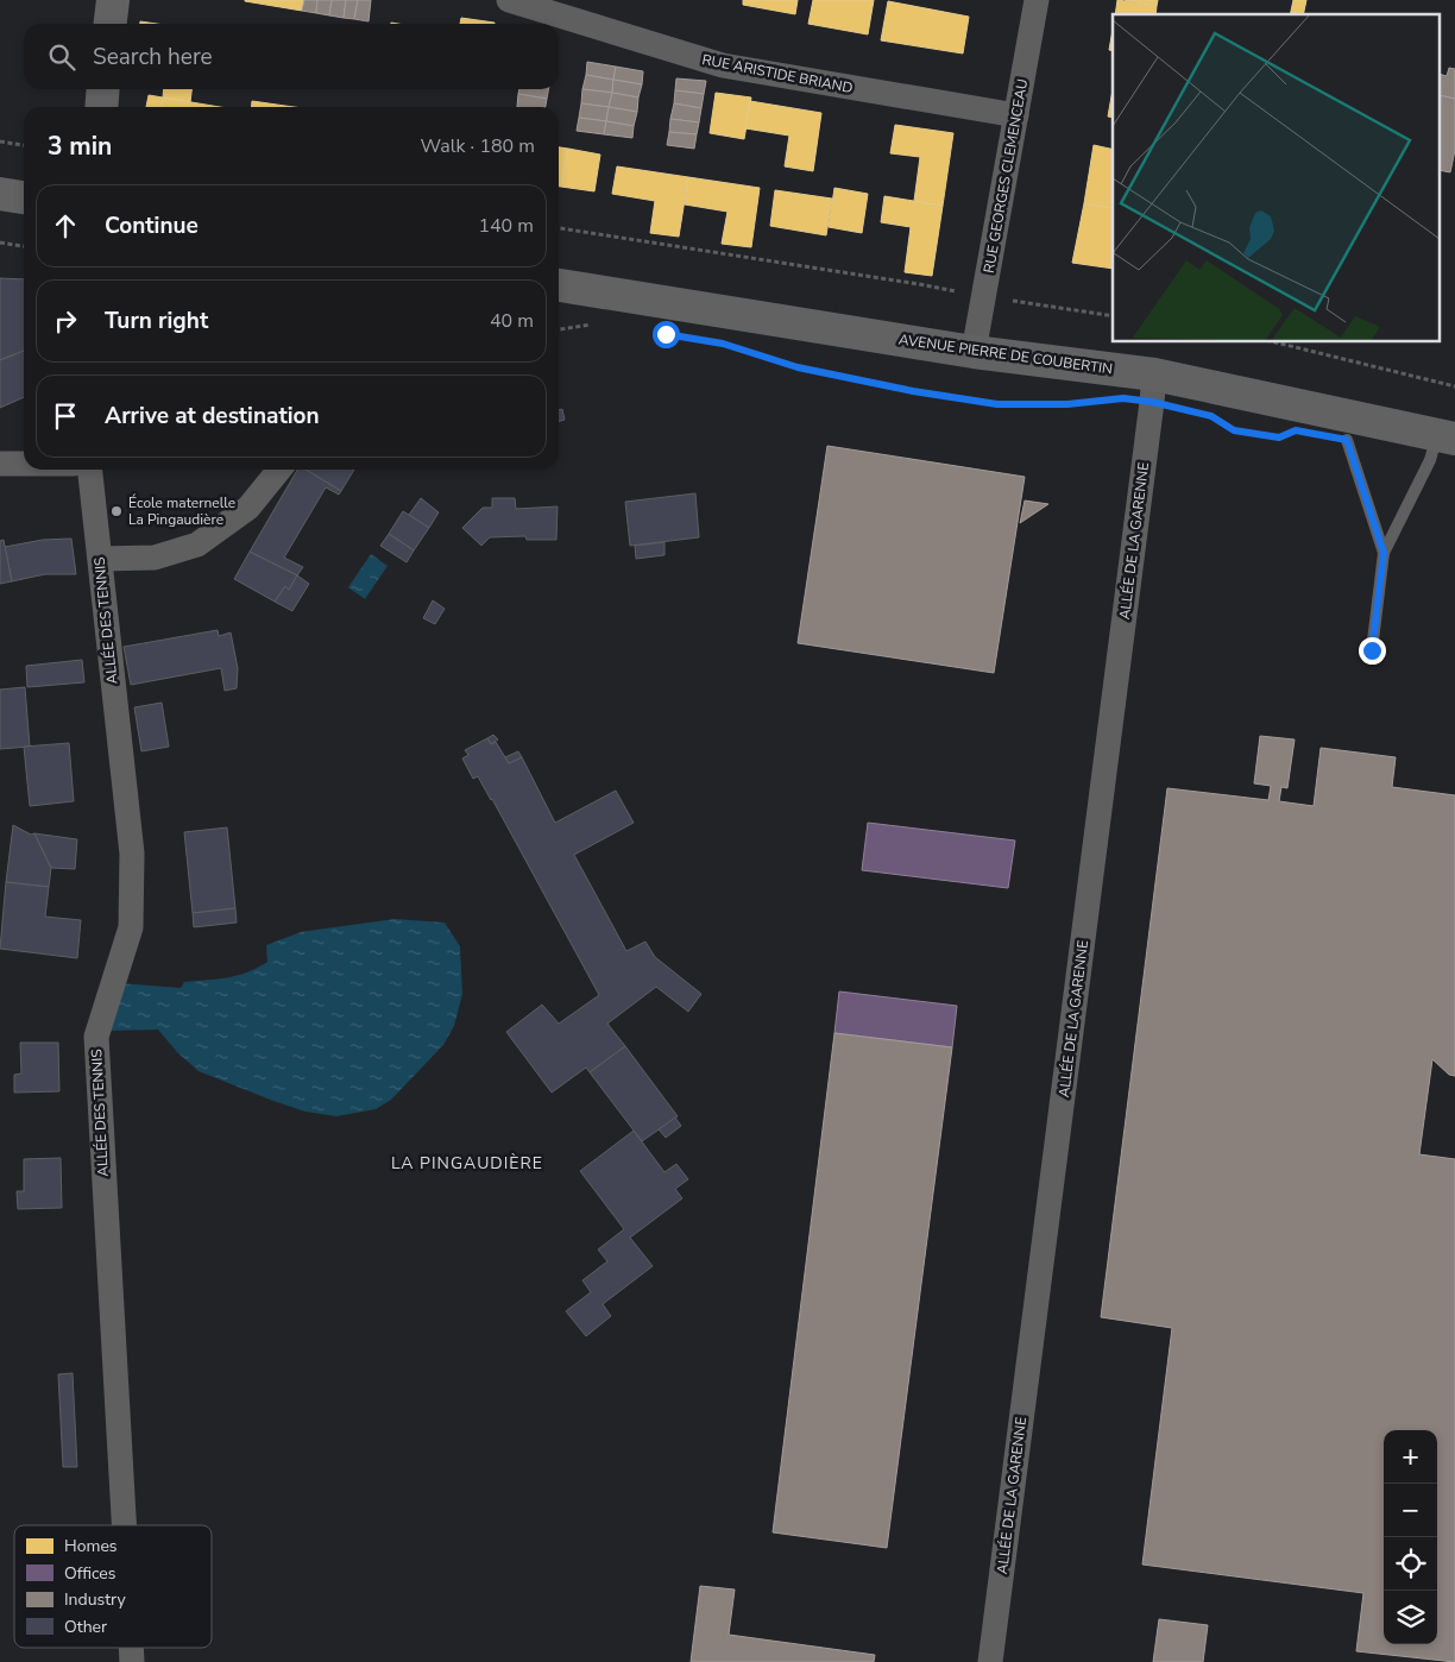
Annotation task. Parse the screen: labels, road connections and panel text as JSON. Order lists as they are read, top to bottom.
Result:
{
  "streets": {
    "street": [
      "RUE ARISTIDE BRIAND",
      "RUE GEORGES CLEMENCEAU",
      "AVENUE PIERRE DE COUBERTIN",
      "ALLÉE DE LA GARENNE",
      "ALLÉE DES TENNIS"
    ]
  },
  "crossings": [
    ["RUE ARISTIDE BRIAND", "RUE GEORGES CLEMENCEAU"],
    ["RUE GEORGES CLEMENCEAU", "AVENUE PIERRE DE COUBERTIN"],
    ["AVENUE PIERRE DE COUBERTIN", "ALLÉE DE LA GARENNE"]
  ],
  "districts": ["LA PINGAUDIÈRE"],
  "places": ["École maternelle La Pingaudière"],
  "legend": [
    "Homes",
    "Offices",
    "Industry",
    "Other"
  ],
  "page": {
    "search": "Search here",
    "heading": ["3 min", "Walk · 180 m"],
    "list": [
      ["Continue", "140 m"],
      ["Turn right", "40 m"],
      "Arrive at destination"
    ],
    "map_buttons": ["+", "−"]
  }
}
